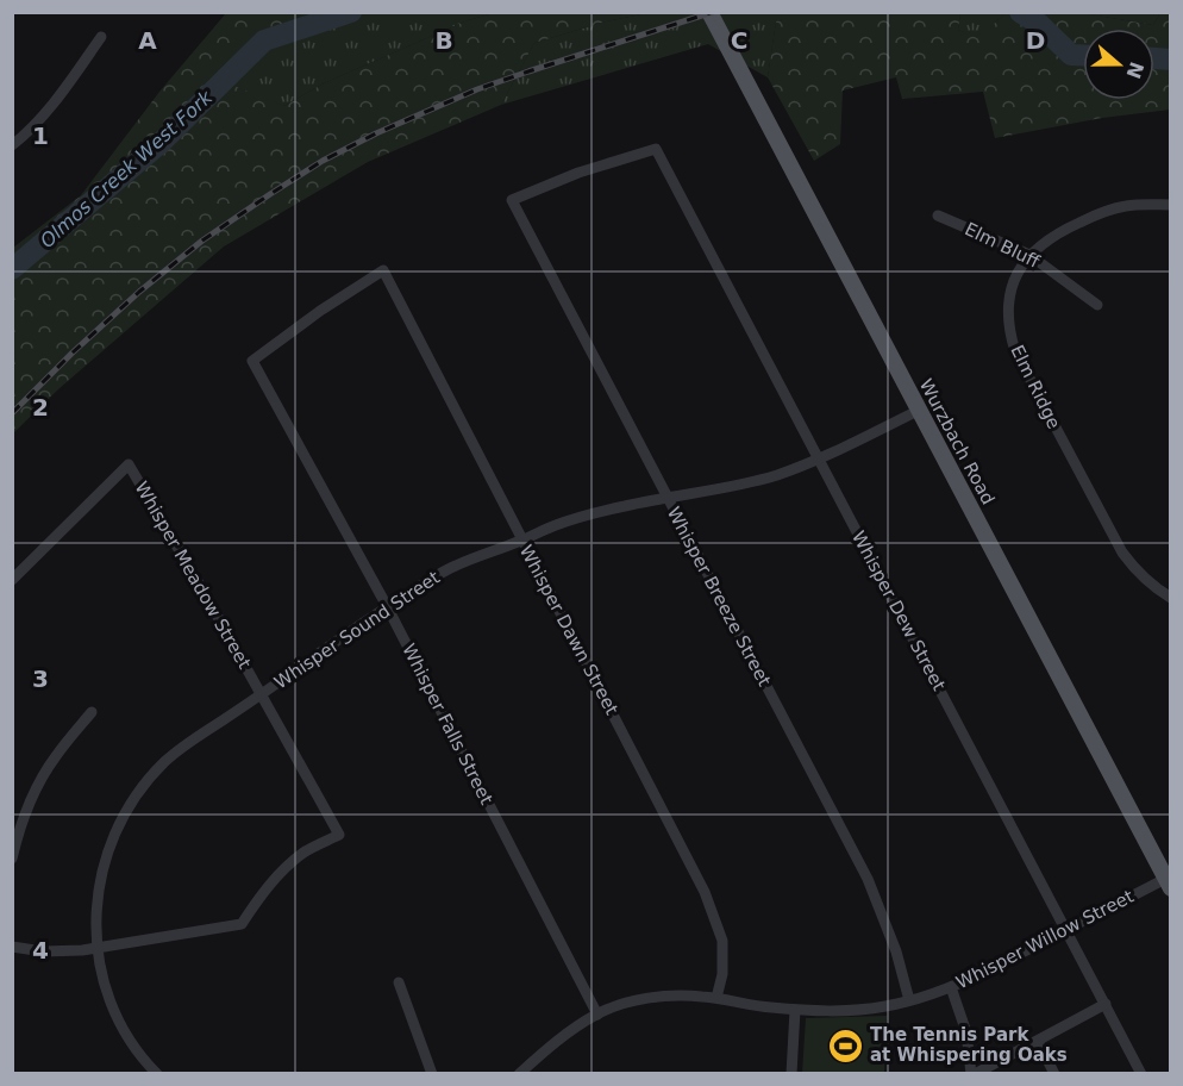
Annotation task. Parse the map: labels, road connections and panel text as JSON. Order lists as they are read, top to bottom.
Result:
{
  "streets": {
    "main road": ["Wurzbach Road"],
    "street": [
      "Elm Bluff",
      "Elm Ridge",
      "Whisper Meadow Street",
      "Whisper Breeze Street",
      "Whisper Dew Street",
      "Whisper Sound Street",
      "Whisper Dawn Street",
      "Whisper Falls Street",
      "Whisper Willow Street"
    ]
  },
  "crossings": [
    ["Elm Bluff", "Elm Ridge"],
    ["Wurzbach Road", "Whisper Sound Street"],
    ["Wurzbach Road", "Whisper Willow Street"],
    ["Whisper Meadow Street", "Whisper Sound Street"],
    ["Whisper Breeze Street", "Whisper Dew Street"],
    ["Whisper Breeze Street", "Whisper Sound Street"],
    ["Whisper Breeze Street", "Whisper Willow Street"],
    ["Whisper Dew Street", "Whisper Sound Street"],
    ["Whisper Dew Street", "Whisper Willow Street"],
    ["Whisper Sound Street", "Whisper Dawn Street"],
    ["Whisper Sound Street", "Whisper Falls Street"],
    ["Whisper Dawn Street", "Whisper Falls Street"],
    ["Whisper Dawn Street", "Whisper Willow Street"],
    ["Whisper Falls Street", "Whisper Willow Street"]
  ],
  "water": ["Olmos Creek West Fork"],
  "places": {
    "sports": ["The Tennis Park at Whispering Oaks"]
  },
  "north": "right",
  "grid": {
    "columns": [
      "A",
      "B",
      "C",
      "D"
    ],
    "rows": [
      "1",
      "2",
      "3",
      "4"
    ]
  }
}
